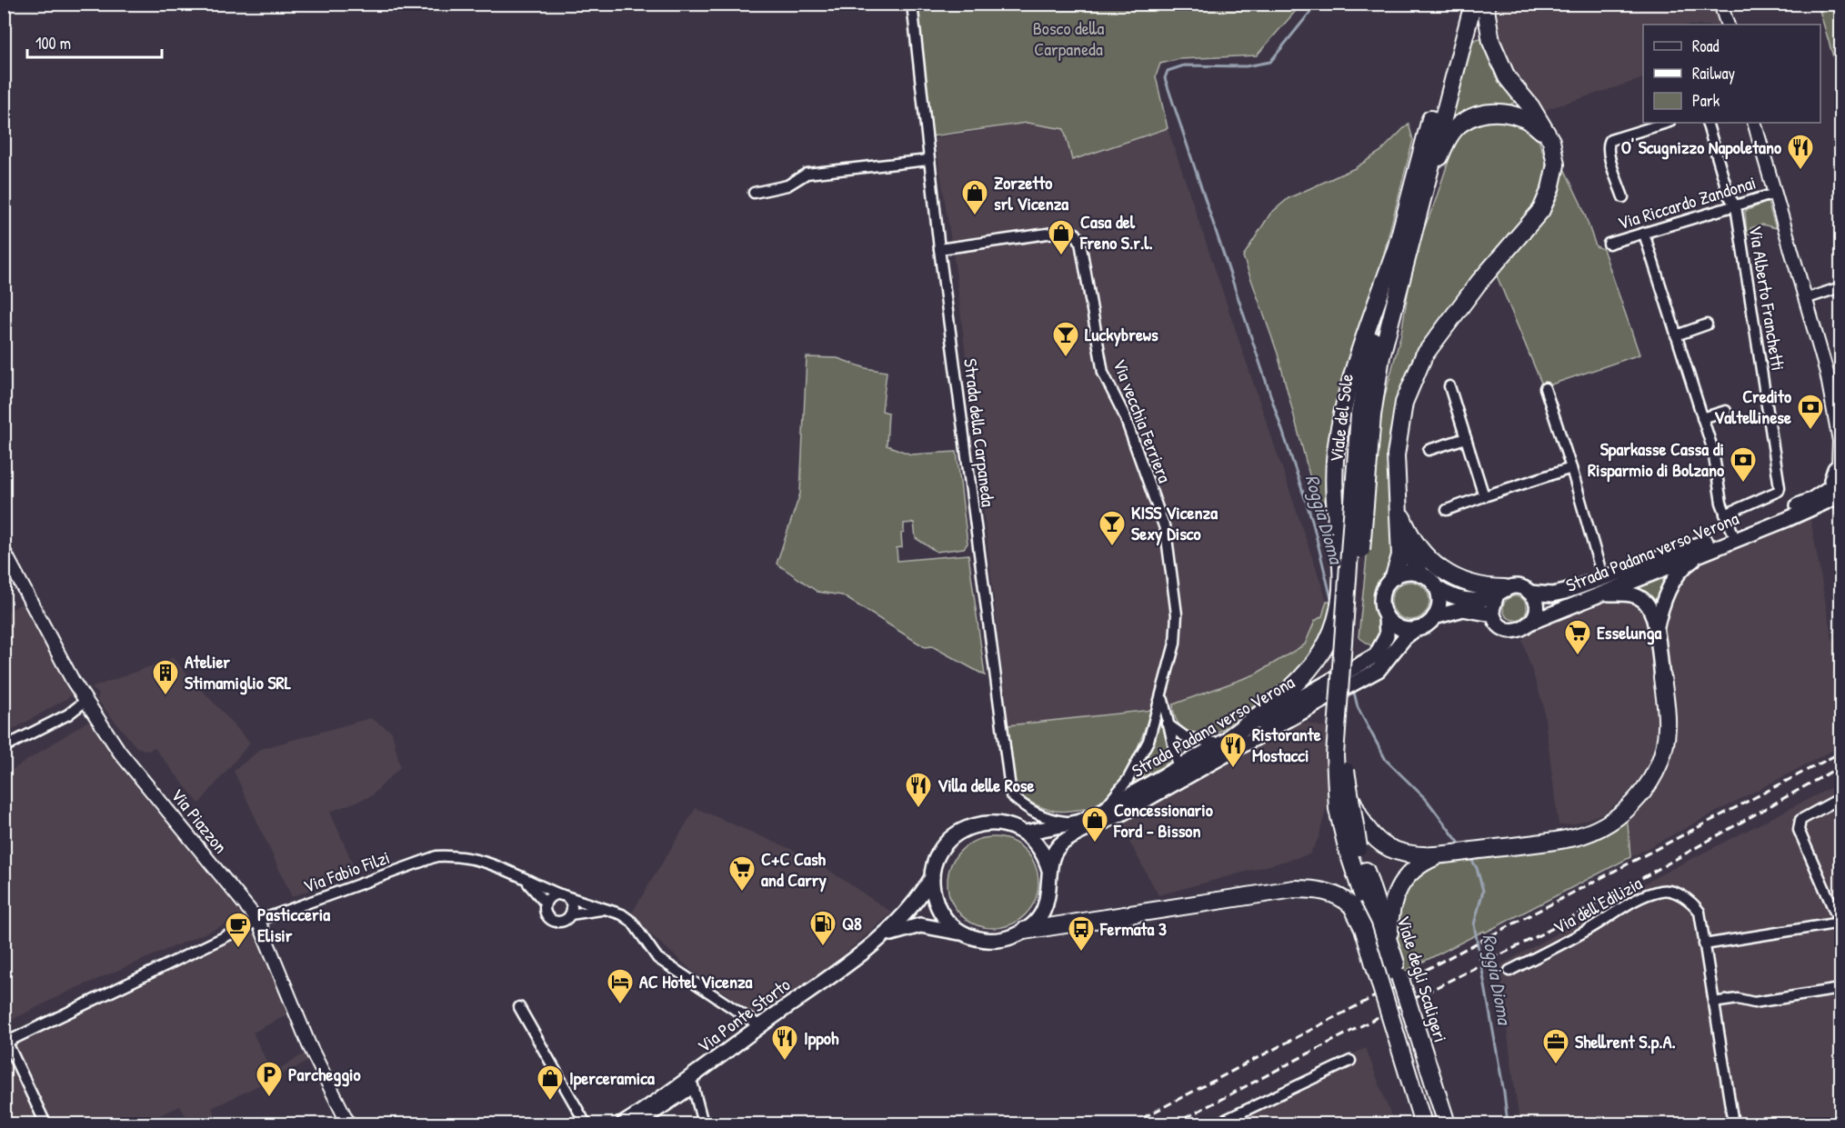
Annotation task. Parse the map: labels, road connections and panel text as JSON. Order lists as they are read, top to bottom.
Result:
{
  "streets": {
    "highway": ["Viale del Sole", "Viale degli Scaligeri"],
    "main road": ["Strada Padana verso Verona", "Via Ponte Storto"],
    "street": [
      "Via Riccardo Zandonai",
      "Via Alberto Franchetti",
      "Via vecchia Ferriera",
      "Strada della Carpaneda",
      "Via Piazzon",
      "Via Fabio Filzi",
      "Via dell'Edilizia"
    ]
  },
  "crossings": [
    ["Via Riccardo Zandonai", "Via Alberto Franchetti"],
    ["Viale del Sole", "Viale degli Scaligeri"],
    ["Via vecchia Ferriera", "Strada della Carpaneda"],
    ["Via vecchia Ferriera", "Strada Padana verso Verona"],
    ["Strada della Carpaneda", "Strada Padana verso Verona"],
    ["Strada Padana verso Verona", "Via Ponte Storto"],
    ["Via Piazzon", "Via Fabio Filzi"],
    ["Via Fabio Filzi", "Via Ponte Storto"]
  ],
  "water": ["Roggia Dioma"],
  "parks": ["Bosco della Carpaneda"],
  "places": {
    "restaurant": [
      "O' Scugnizzo Napoletano",
      "Ristorante Mostacci",
      "Villa delle Rose",
      "Ippoh"
    ],
    "shop": [
      "Zorzetto srl Vicenza",
      "Casa del Freno S.r.l.",
      "Concessionario Ford - Bisson",
      "Iperceramica"
    ],
    "bar": ["Luckybrews", "KISS Vicenza Sexy Disco"],
    "bank": ["Credito Valtellinese", "Sparkasse Cassa di Risparmio di Bolzano"],
    "supermarket": ["Esselunga", "C+C Cash and Carry"],
    "building": ["Atelier Stimamiglio SRL"],
    "fuel station": ["Q8"],
    "cafe": ["Pasticceria Elisir"],
    "bus stop": ["Fermata 3"],
    "hotel": ["AC Hotel Vicenza"],
    "office": ["Shellrent S.p.A."],
    "parking": ["Parcheggio"]
  },
  "legend": ["Road", "Railway", "Park"],
  "scale_bar": "100 m"
}
